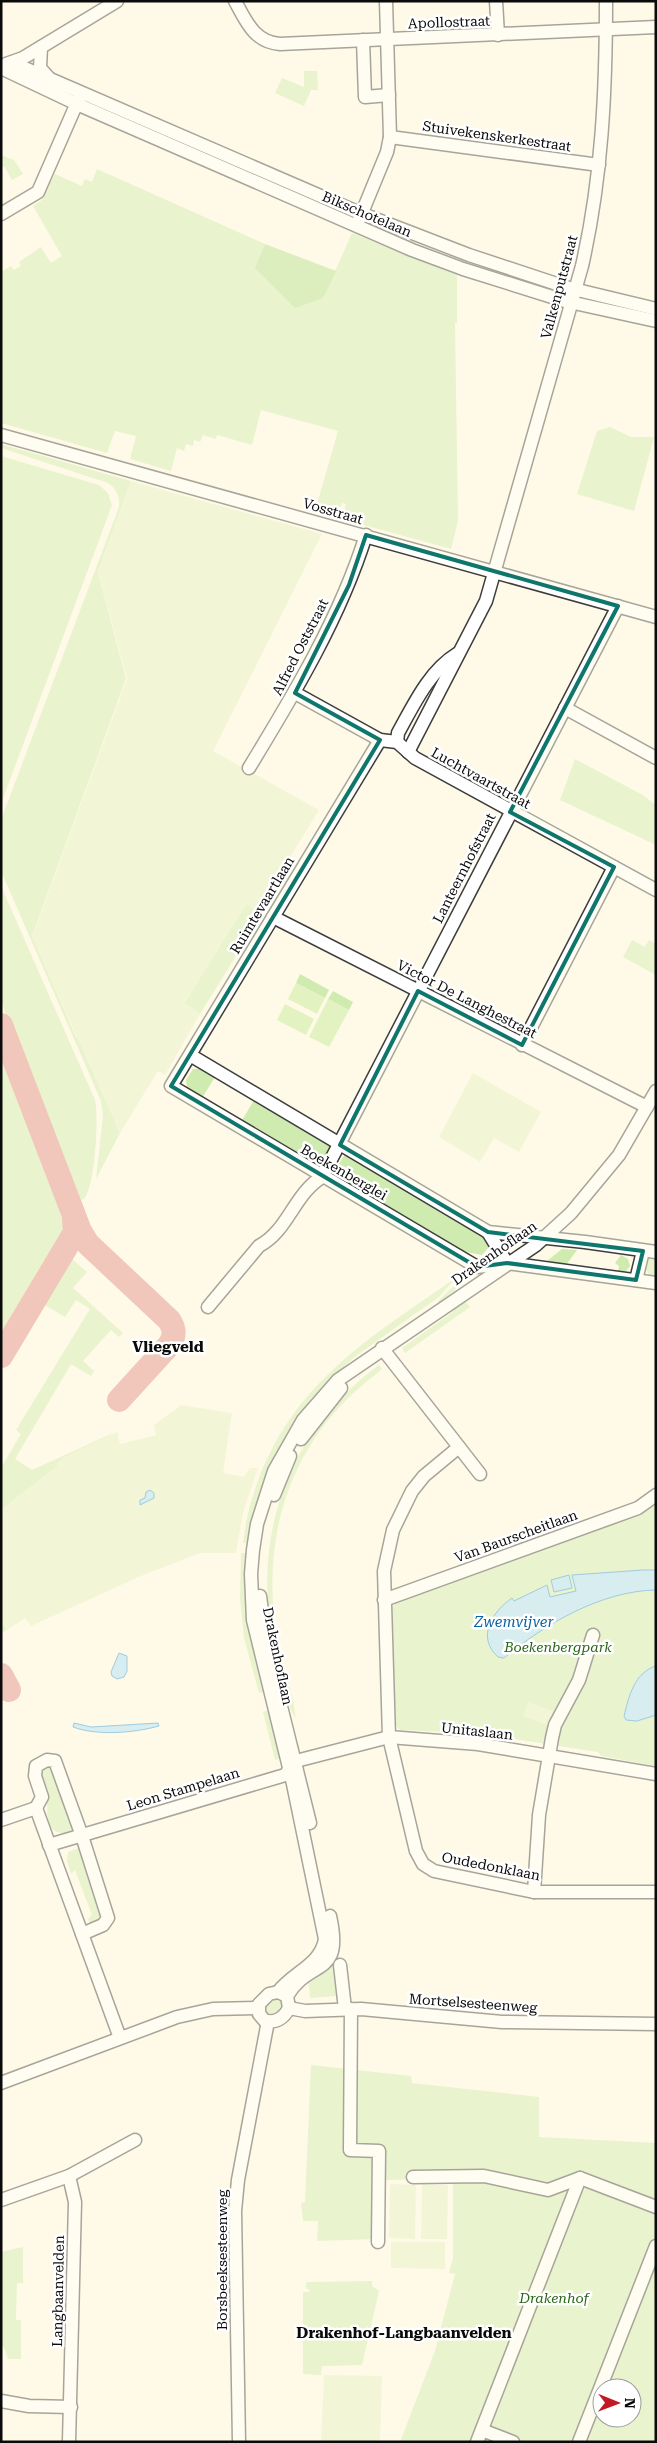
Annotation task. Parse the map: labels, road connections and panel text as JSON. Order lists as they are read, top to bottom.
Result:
{
  "streets": {
    "street": [
      "Apollostraat",
      "Stuivekenskerkestraat",
      "Bikschotelaan",
      "Valkenputstraat",
      "Vosstraat",
      "Alfred Oststraat",
      "Luchtvaartstraat",
      "Lanteernhofstraat",
      "Ruimtevaartlaan",
      "Victor De Langhestraat",
      "Boekenberglei",
      "Drakenhoflaan",
      "Van Baurscheitlaan",
      "Unitaslaan",
      "Leon Stampelaan",
      "Oudedonklaan",
      "Mortselsesteenweg",
      "Borsbeeksesteenweg",
      "Langbaanvelden"
    ]
  },
  "crossings": [
    ["Apollostraat", "Valkenputstraat"],
    ["Stuivekenskerkestraat", "Valkenputstraat"],
    ["Bikschotelaan", "Valkenputstraat"],
    ["Valkenputstraat", "Vosstraat"],
    ["Valkenputstraat", "Luchtvaartstraat"],
    ["Vosstraat", "Alfred Oststraat"],
    ["Vosstraat", "Lanteernhofstraat"],
    ["Luchtvaartstraat", "Lanteernhofstraat"],
    ["Lanteernhofstraat", "Victor De Langhestraat"],
    ["Lanteernhofstraat", "Boekenberglei"],
    ["Ruimtevaartlaan", "Victor De Langhestraat"],
    ["Ruimtevaartlaan", "Boekenberglei"],
    ["Victor De Langhestraat", "Drakenhoflaan"],
    ["Boekenberglei", "Drakenhoflaan"],
    ["Drakenhoflaan", "Unitaslaan"],
    ["Drakenhoflaan", "Leon Stampelaan"],
    ["Drakenhoflaan", "Mortselsesteenweg"],
    ["Drakenhoflaan", "Borsbeeksesteenweg"],
    ["Van Baurscheitlaan", "Oudedonklaan"],
    ["Unitaslaan", "Leon Stampelaan"],
    ["Unitaslaan", "Oudedonklaan"],
    ["Mortselsesteenweg", "Borsbeeksesteenweg"]
  ],
  "districts": ["Vliegveld", "Drakenhof-Langbaanvelden"],
  "water": ["Zwemvijver"],
  "parks": ["Boekenbergpark", "Drakenhof"],
  "north": "right"
}
